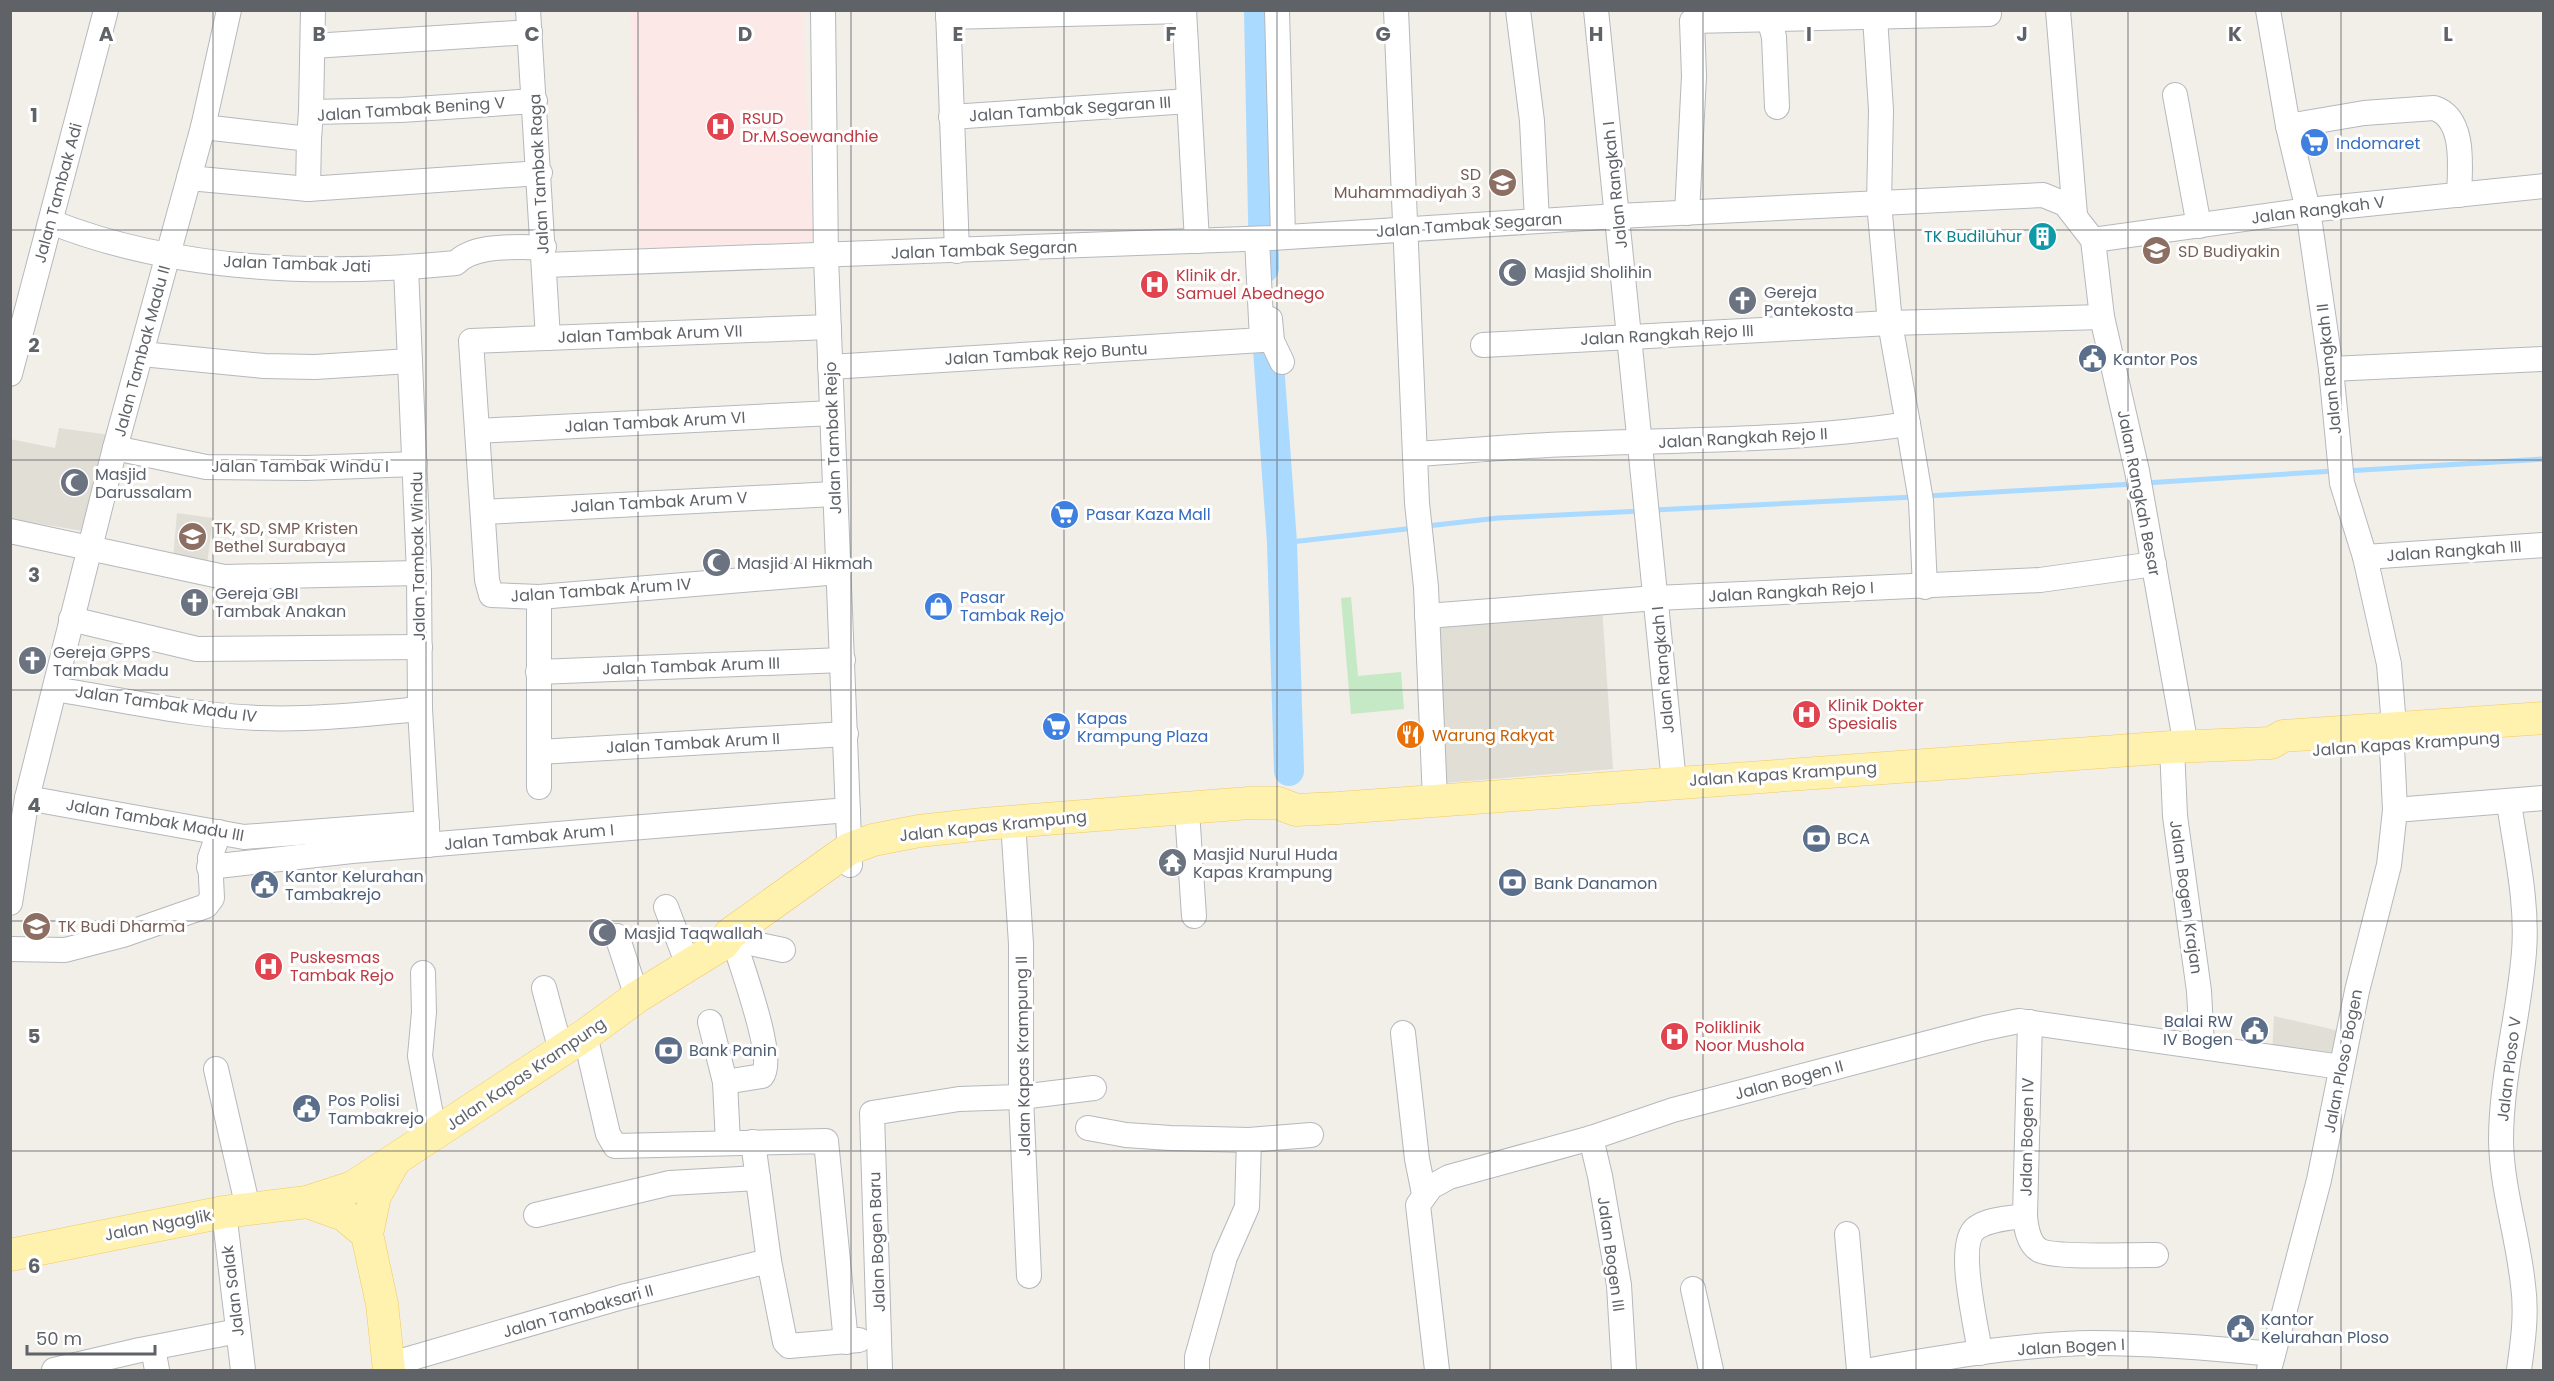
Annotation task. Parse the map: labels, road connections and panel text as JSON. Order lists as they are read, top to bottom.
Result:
{
  "streets": {
    "main road": ["Jalan Kapas Krampung", "Jalan Ngaglik"],
    "street": [
      "Jalan Tambak Bening V",
      "Jalan Tambak Segaran III",
      "Jalan Tambak Raga",
      "Jalan Rangkah I",
      "Jalan Tambak Adi",
      "Jalan Rangkah V",
      "Jalan Tambak Segaran",
      "Jalan Tambak Jati",
      "Jalan Tambak Arum VII",
      "Jalan Rangkah Rejo III",
      "Jalan Tambak Madu II",
      "Jalan Tambak Rejo Buntu",
      "Jalan Rangkah II",
      "Jalan Tambak Arum VI",
      "Jalan Tambak Rejo",
      "Jalan Rangkah Rejo II",
      "Jalan Tambak Windu I",
      "Jalan Rangkah Besar",
      "Jalan Tambak Arum V",
      "Jalan Rangkah III",
      "Jalan Tambak Windu",
      "Jalan Tambak Arum IV",
      "Jalan Rangkah Rejo I",
      "Jalan Tambak Arum III",
      "Jalan Tambak Madu IV",
      "Jalan Tambak Arum II",
      "Jalan Tambak Madu III",
      "Jalan Tambak Arum I",
      "Jalan Bogen Krajan",
      "Jalan Kapas Krampung II",
      "Jalan Ploso Bogen",
      "Jalan Ploso V",
      "Jalan Bogen II",
      "Jalan Bogen IV",
      "Jalan Bogen Baru",
      "Jalan Bogen III",
      "Jalan Salak",
      "Jalan Tambaksari II",
      "Jalan Bogen I"
    ]
  },
  "crossings": [
    ["Jalan Tambak Bening V", "Jalan Tambak Raga"],
    ["Jalan Tambak Bening V", "Jalan Tambak Madu II"],
    ["Jalan Tambak Raga", "Jalan Tambak Jati"],
    ["Jalan Tambak Raga", "Jalan Tambak Arum VII"],
    ["Jalan Rangkah I", "Jalan Tambak Segaran"],
    ["Jalan Rangkah I", "Jalan Rangkah Rejo III"],
    ["Jalan Rangkah I", "Jalan Rangkah Rejo II"],
    ["Jalan Rangkah I", "Jalan Rangkah Rejo I"],
    ["Jalan Rangkah I", "Jalan Kapas Krampung"],
    ["Jalan Tambak Adi", "Jalan Tambak Jati"],
    ["Jalan Rangkah V", "Jalan Tambak Segaran"],
    ["Jalan Rangkah V", "Jalan Rangkah II"],
    ["Jalan Rangkah V", "Jalan Rangkah Besar"],
    ["Jalan Tambak Segaran", "Jalan Tambak Jati"],
    ["Jalan Tambak Segaran", "Jalan Tambak Rejo Buntu"],
    ["Jalan Tambak Segaran", "Jalan Tambak Rejo"],
    ["Jalan Tambak Segaran", "Jalan Rangkah Besar"],
    ["Jalan Tambak Jati", "Jalan Tambak Madu II"],
    ["Jalan Tambak Jati", "Jalan Tambak Rejo"],
    ["Jalan Tambak Jati", "Jalan Tambak Windu"],
    ["Jalan Tambak Arum VII", "Jalan Tambak Rejo"],
    ["Jalan Tambak Arum VII", "Jalan Tambak Arum IV"],
    ["Jalan Rangkah Rejo III", "Jalan Rangkah Besar"],
    ["Jalan Tambak Madu II", "Jalan Tambak Windu I"],
    ["Jalan Tambak Madu II", "Jalan Tambak Madu IV"],
    ["Jalan Tambak Madu II", "Jalan Tambak Madu III"],
    ["Jalan Tambak Rejo Buntu", "Jalan Tambak Rejo"],
    ["Jalan Rangkah II", "Jalan Rangkah III"],
    ["Jalan Rangkah II", "Jalan Kapas Krampung"],
    ["Jalan Rangkah II", "Jalan Ploso Bogen"],
    ["Jalan Tambak Arum VI", "Jalan Tambak Rejo"],
    ["Jalan Tambak Arum VI", "Jalan Tambak Arum IV"],
    ["Jalan Tambak Rejo", "Jalan Tambak Arum V"],
    ["Jalan Tambak Rejo", "Jalan Tambak Arum IV"],
    ["Jalan Tambak Rejo", "Jalan Tambak Arum III"],
    ["Jalan Tambak Rejo", "Jalan Tambak Arum II"],
    ["Jalan Tambak Rejo", "Jalan Kapas Krampung"],
    ["Jalan Tambak Rejo", "Jalan Tambak Arum I"],
    ["Jalan Tambak Windu I", "Jalan Tambak Windu"],
    ["Jalan Rangkah Besar", "Jalan Rangkah Rejo I"],
    ["Jalan Rangkah Besar", "Jalan Kapas Krampung"],
    ["Jalan Rangkah Besar", "Jalan Bogen Krajan"],
    ["Jalan Tambak Arum V", "Jalan Tambak Arum IV"],
    ["Jalan Tambak Windu", "Jalan Tambak Madu IV"],
    ["Jalan Tambak Windu", "Jalan Tambak Madu III"],
    ["Jalan Tambak Windu", "Jalan Tambak Arum I"],
    ["Jalan Kapas Krampung", "Jalan Bogen Krajan"],
    ["Jalan Kapas Krampung", "Jalan Kapas Krampung II"],
    ["Jalan Kapas Krampung", "Jalan Ploso Bogen"],
    ["Jalan Kapas Krampung", "Jalan Ngaglik"],
    ["Jalan Tambak Madu III", "Jalan Tambak Arum I"],
    ["Jalan Bogen Krajan", "Jalan Bogen II"],
    ["Jalan Kapas Krampung II", "Jalan Bogen Baru"],
    ["Jalan Ploso Bogen", "Jalan Bogen II"],
    ["Jalan Ploso Bogen", "Jalan Bogen I"],
    ["Jalan Bogen II", "Jalan Bogen IV"],
    ["Jalan Bogen II", "Jalan Bogen III"],
    ["Jalan Bogen IV", "Jalan Bogen I"],
    ["Jalan Ngaglik", "Jalan Salak"]
  ],
  "places": {
    "hospital": [
      "RSUD Dr.M.Soewandhie",
      "Klinik dr. Samuel Abednego",
      "Klinik Dokter Spesialis",
      "Puskesmas Tambak Rejo",
      "Poliklinik Noor Mushola"
    ],
    "supermarket": ["Indomaret", "Pasar Kaza Mall", "Kapas Krampung Plaza"],
    "school or university": [
      "SD Muhammadiyah 3",
      "SD Budiyakin",
      "TK, SD, SMP Kristen Bethel Surabaya",
      "TK Budi Dharma"
    ],
    "building": ["TK Budiluhur"],
    "mosque": [
      "Masjid Sholihin",
      "Masjid Darussalam",
      "Masjid Al Hikmah",
      "Masjid Taqwallah"
    ],
    "church": ["Gereja Pantekosta", "Gereja GBI Tambak Anakan", "Gereja GPPS Tambak Madu"],
    "public building": [
      "Kantor Pos",
      "Kantor Kelurahan Tambakrejo",
      "Balai RW IV Bogen",
      "Pos Polisi Tambakrejo",
      "Kantor Kelurahan Ploso"
    ],
    "shop": ["Pasar Tambak Rejo"],
    "restaurant": ["Warung Rakyat"],
    "bank": ["BCA", "Bank Danamon", "Bank Panin"],
    "temple": ["Masjid Nurul Huda Kapas Krampung"]
  },
  "scale_bar": "50 m",
  "grid": {
    "columns": [
      "A",
      "B",
      "C",
      "D",
      "E",
      "F",
      "G",
      "H",
      "I",
      "J",
      "K",
      "L"
    ],
    "rows": [
      "1",
      "2",
      "3",
      "4",
      "5",
      "6"
    ]
  }
}
